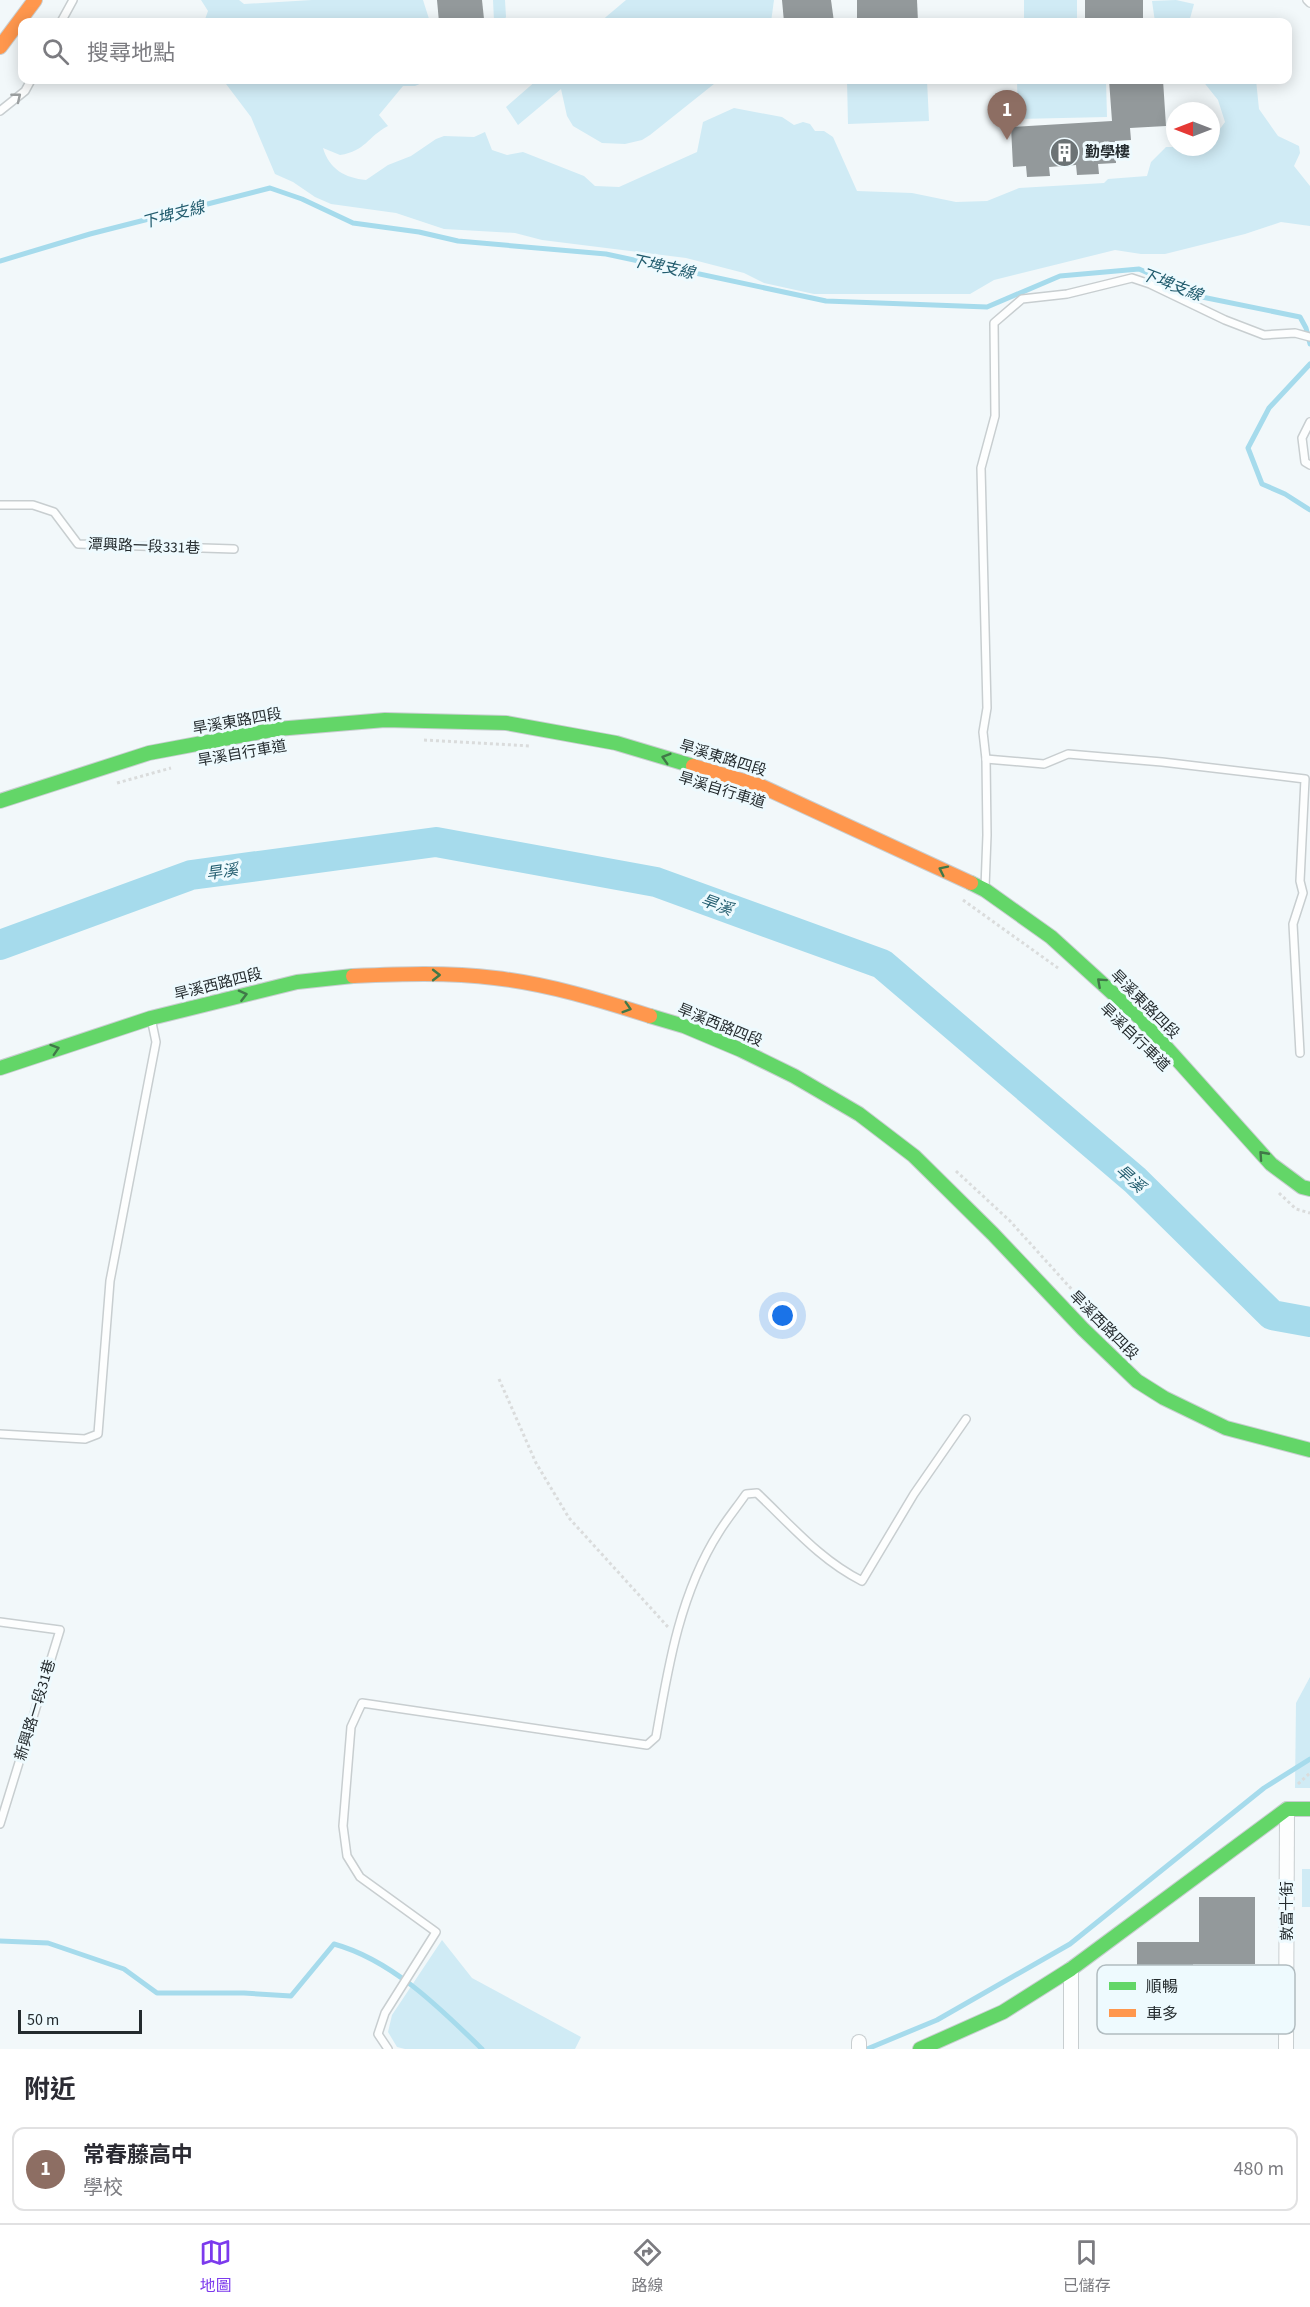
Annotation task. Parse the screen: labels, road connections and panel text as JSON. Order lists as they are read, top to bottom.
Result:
{
  "streets": {
    "main road": ["旱溪東路四段", "旱溪西路四段"],
    "street": ["敦富十街"],
    "lane": ["潭興路一段331巷", "新興路一段31巷"],
    "path": ["旱溪自行車道"]
  },
  "one_way": ["旱溪東路四段", "旱溪西路四段"],
  "water": ["下埤支線", "旱溪"],
  "places": {
    "building": ["勤學樓"]
  },
  "legend": ["順暢", "車多"],
  "scale_bar": "50 m",
  "north": "left",
  "page": {
    "search": "搜尋地點",
    "pins": "1",
    "scale": "50 m",
    "heading": "附近",
    "list": [
      {
        "mark": "1",
        "name": "常春藤高中",
        "note": "學校",
        "value": "480 m"
      }
    ],
    "nav": ["地圖", "路線", "已儲存"]
  }
}
